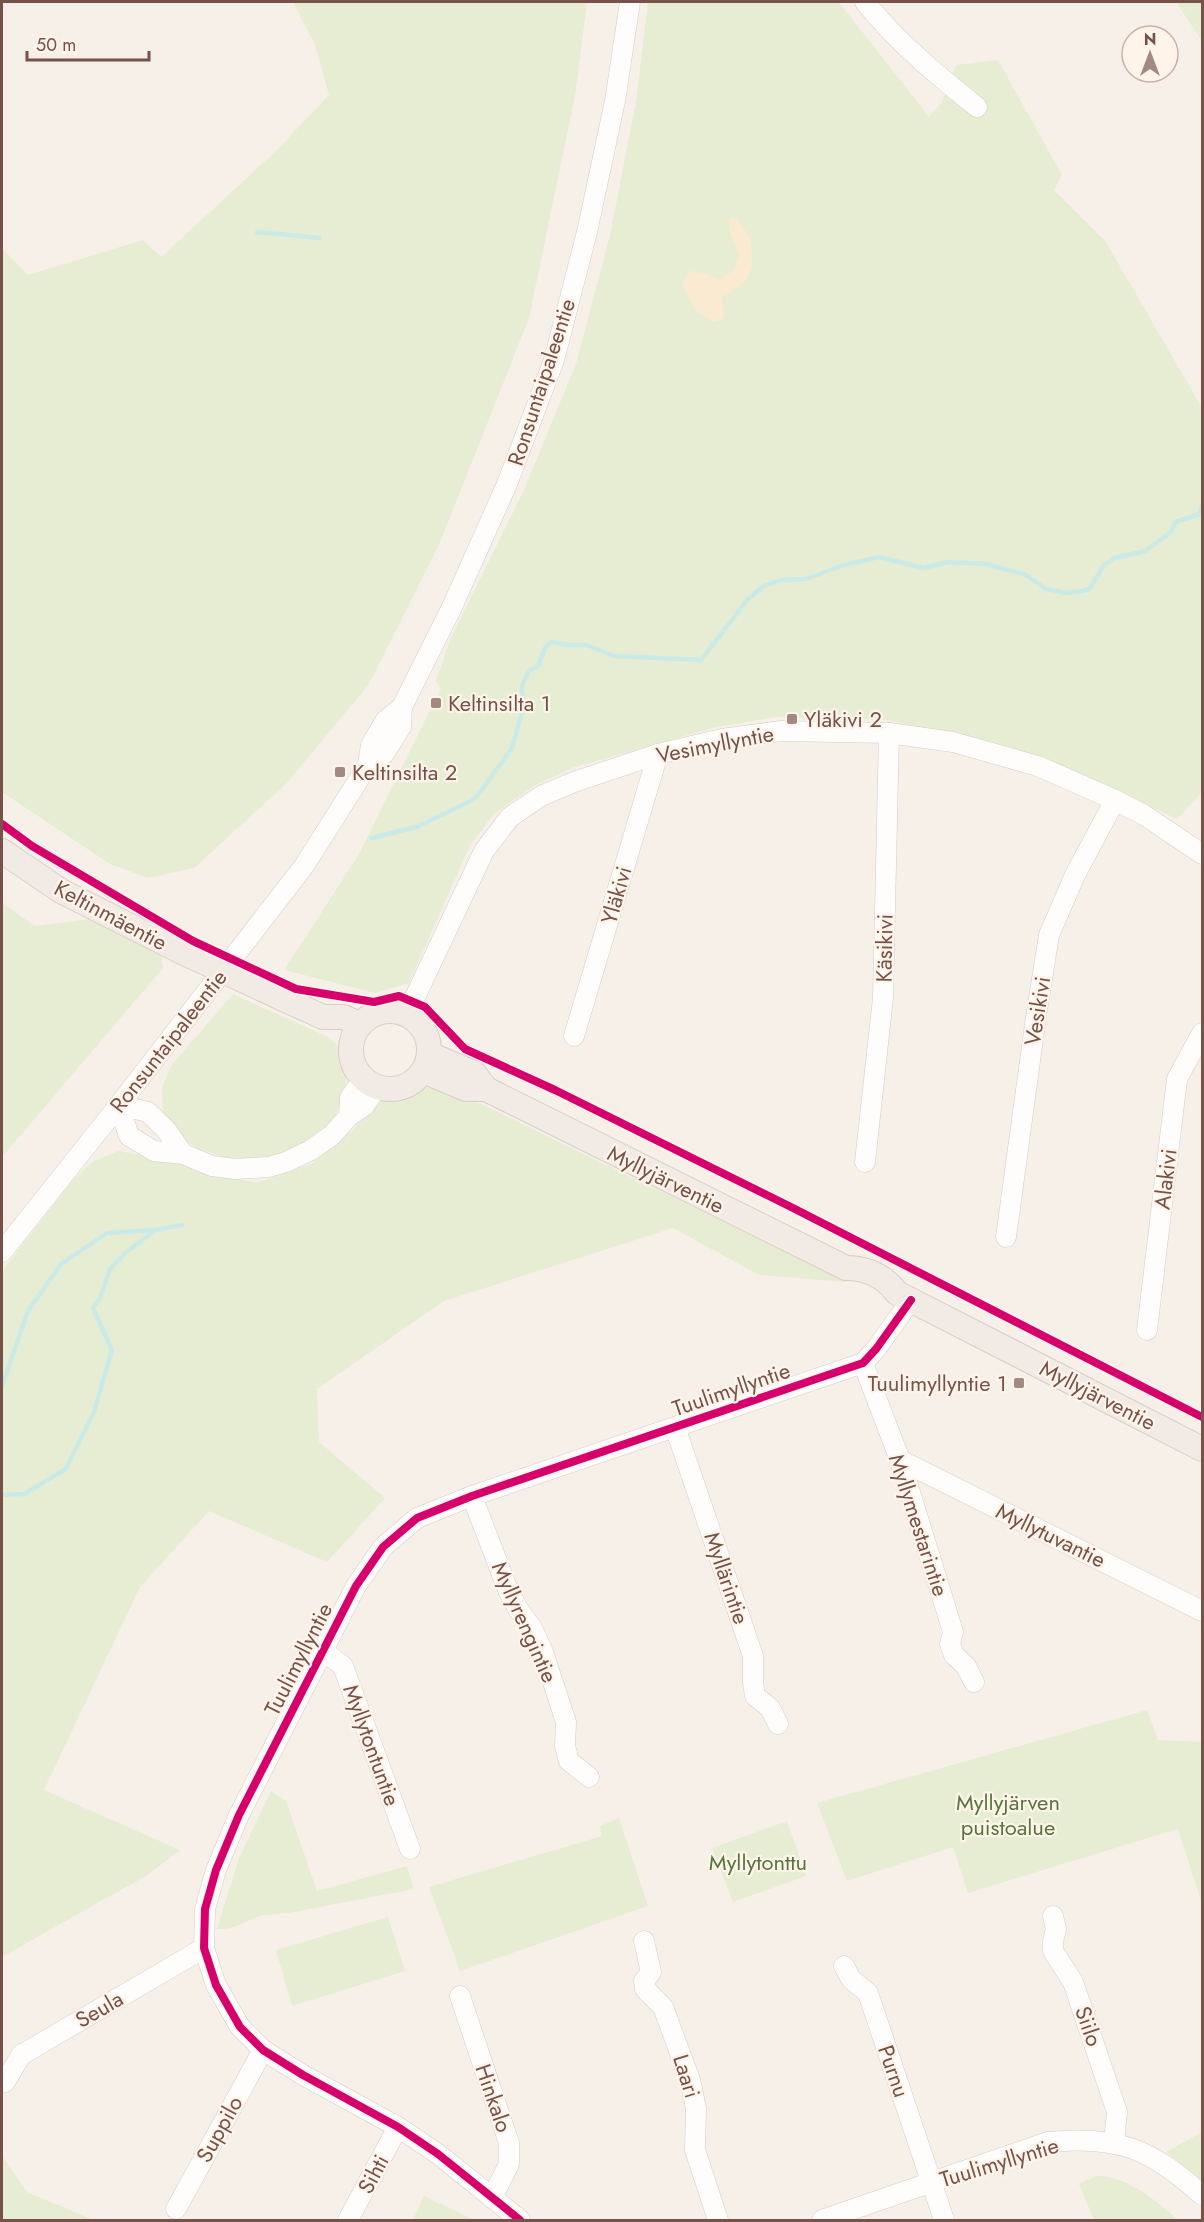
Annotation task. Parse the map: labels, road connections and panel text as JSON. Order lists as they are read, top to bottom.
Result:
{
  "streets": {
    "main road": ["Keltinmäentie", "Myllyjärventie"],
    "street": [
      "Ronsuntaipaleentie",
      "Vesimyllyntie",
      "Yläkivi",
      "Käsikivi",
      "Vesikivi",
      "Alakivi",
      "Tuulimyllyntie",
      "Myllymestarintie",
      "Myllytuvantie",
      "Myllärintie",
      "Myllyrengintie",
      "Myllytontuntie",
      "Seula",
      "Siilo",
      "Purnu",
      "Laari",
      "Hinkalo",
      "Suppilo",
      "Sihti"
    ]
  },
  "crossings": [
    ["Vesimyllyntie", "Yläkivi"],
    ["Vesimyllyntie", "Keltinmäentie"],
    ["Vesimyllyntie", "Käsikivi"],
    ["Vesimyllyntie", "Vesikivi"],
    ["Vesimyllyntie", "Myllyjärventie"],
    ["Keltinmäentie", "Myllyjärventie"],
    ["Tuulimyllyntie", "Myllymestarintie"],
    ["Tuulimyllyntie", "Myllärintie"],
    ["Tuulimyllyntie", "Myllyrengintie"],
    ["Tuulimyllyntie", "Myllytontuntie"],
    ["Tuulimyllyntie", "Seula"],
    ["Tuulimyllyntie", "Siilo"],
    ["Tuulimyllyntie", "Purnu"],
    ["Tuulimyllyntie", "Hinkalo"],
    ["Tuulimyllyntie", "Suppilo"],
    ["Tuulimyllyntie", "Sihti"],
    ["Myllymestarintie", "Myllytuvantie"]
  ],
  "parks": ["Myllyjärven puistoalue", "Myllytonttu"],
  "places": {
    "transit": [
      "Keltinsilta 1",
      "Yläkivi 2",
      "Keltinsilta 2",
      "Tuulimyllyntie 1"
    ]
  },
  "scale_bar": "50 m",
  "north": "top"
}
